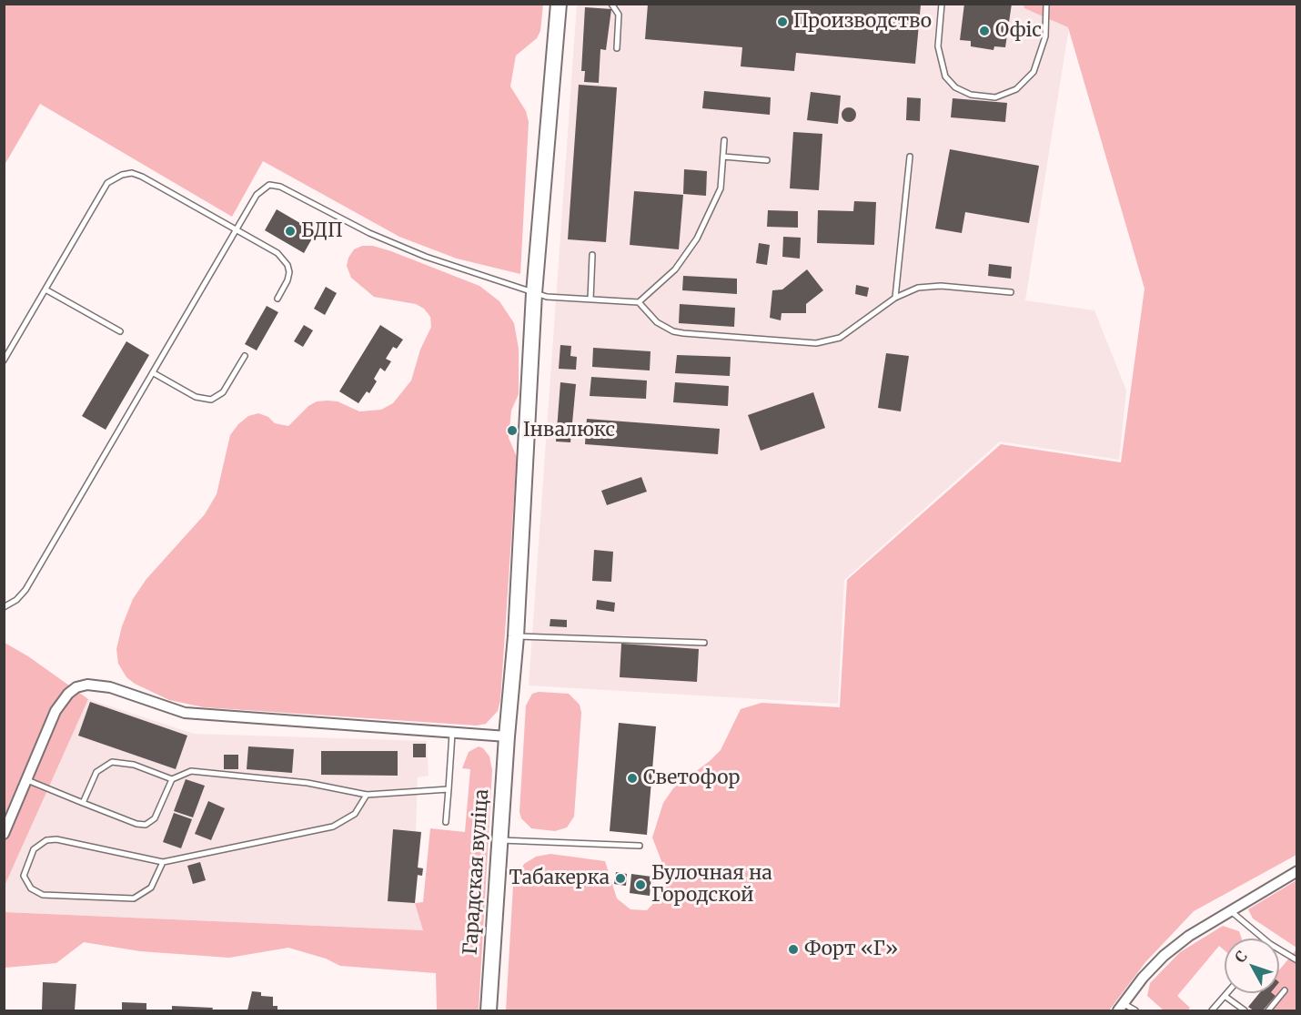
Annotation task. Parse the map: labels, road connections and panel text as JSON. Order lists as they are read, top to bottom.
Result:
{
  "streets": {
    "main road": ["Гарадская вуліца"]
  },
  "places": [
    "Производство",
    "Офіс",
    "БДП",
    "Інвалюкс",
    "Светофор",
    "Табакерка",
    "Булочная на Городской",
    "Форт «Г»"
  ],
  "north": "top left"
}
